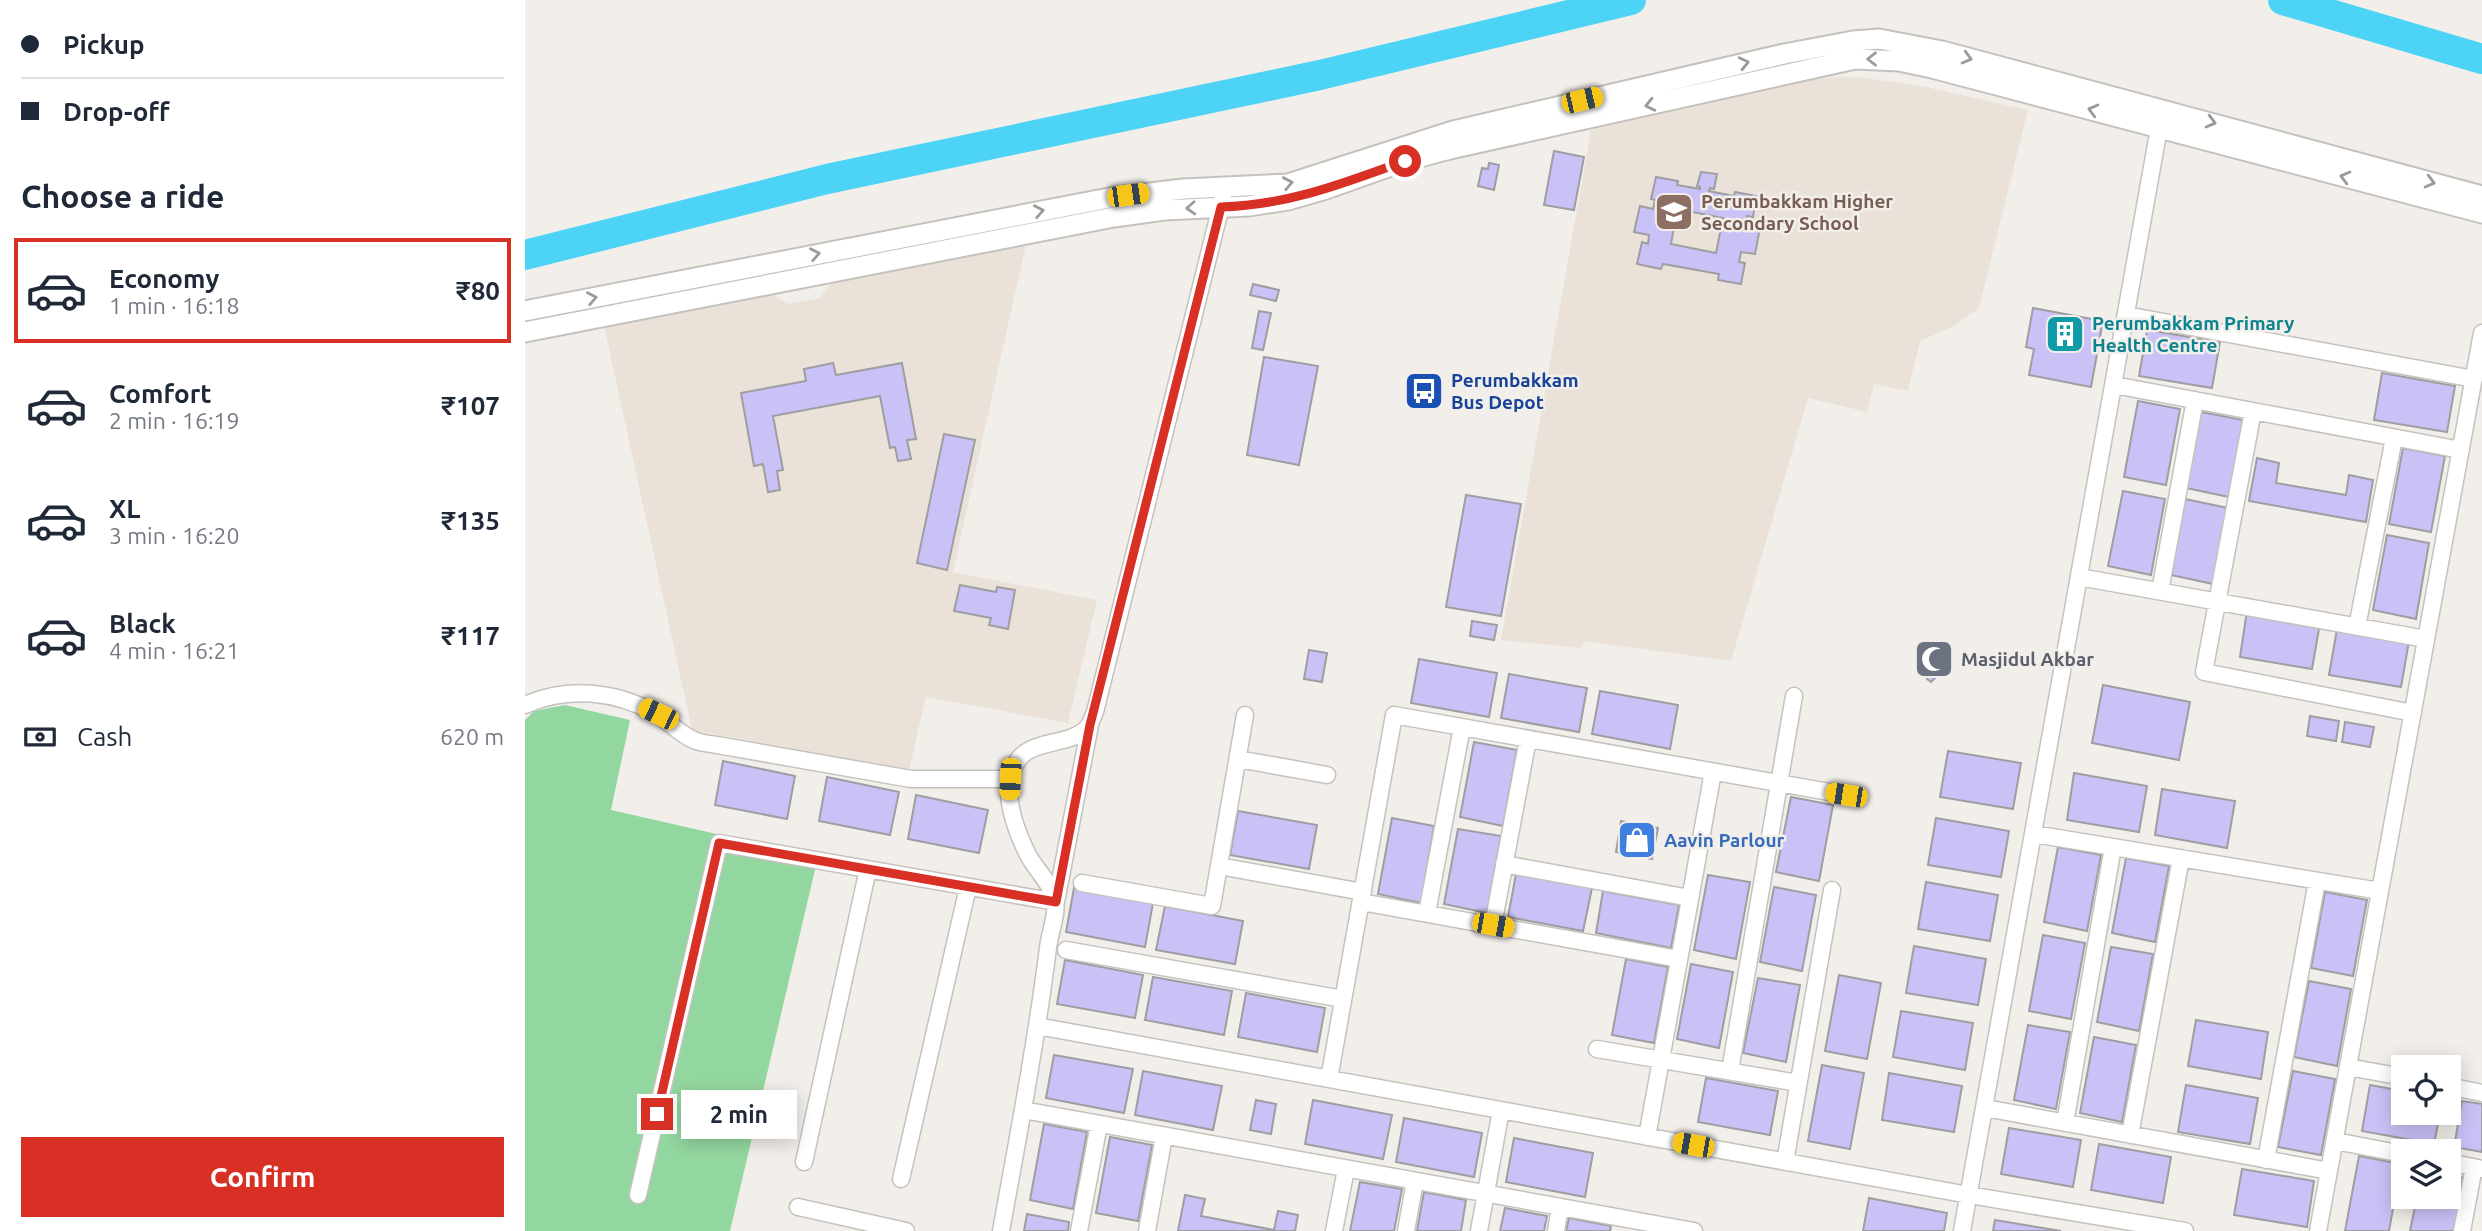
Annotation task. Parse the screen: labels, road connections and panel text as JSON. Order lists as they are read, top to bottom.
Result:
{
  "places": {
    "school or university": ["Perumbakkam Higher Secondary School"],
    "building": ["Perumbakkam Primary Health Centre"],
    "bus stop": ["Perumbakkam Bus Depot"],
    "mosque": ["Masjidul Akbar"],
    "shop": ["Aavin Parlour"]
  },
  "page": {
    "banner": ["Pickup", "Drop-off"],
    "heading": "Choose a ride",
    "list": [
      {
        "name": "Economy",
        "note": "1 min · 16:18",
        "value": "₹80"
      },
      {
        "name": "Comfort",
        "note": "2 min · 16:19",
        "value": "₹107"
      },
      {
        "name": "XL",
        "note": "3 min · 16:20",
        "value": "₹135"
      },
      {
        "name": "Black",
        "note": "4 min · 16:21",
        "value": "₹117"
      }
    ],
    "pay": ["Cash", "620 m"],
    "bubble": "2 min",
    "buttons": "Confirm"
  }
}
